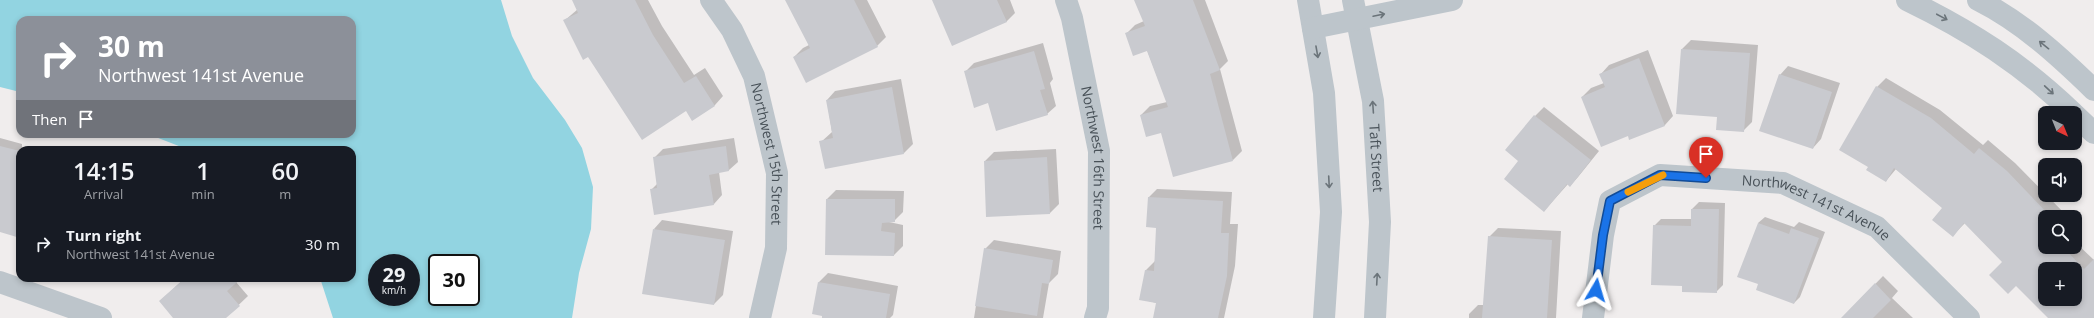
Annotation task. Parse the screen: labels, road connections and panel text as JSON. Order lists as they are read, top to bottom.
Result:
{
  "streets": {
    "street": [
      "Northwest 15th Street",
      "Northwest 16th Street",
      "Taft Street",
      "Northwest 141st Avenue"
    ]
  },
  "north": "bottom right",
  "page": {
    "turn": ["30 m", "Northwest 141st Avenue"],
    "then": "Then",
    "map_buttons": "+",
    "eta": [
      "14:15",
      "Arrival",
      "1",
      "min",
      "60",
      "m"
    ],
    "list": [
      {
        "name": "Turn right",
        "note": "Northwest 141st Avenue",
        "value": "30 m"
      }
    ],
    "speed": "29 km/h",
    "limit": "30"
  }
}
